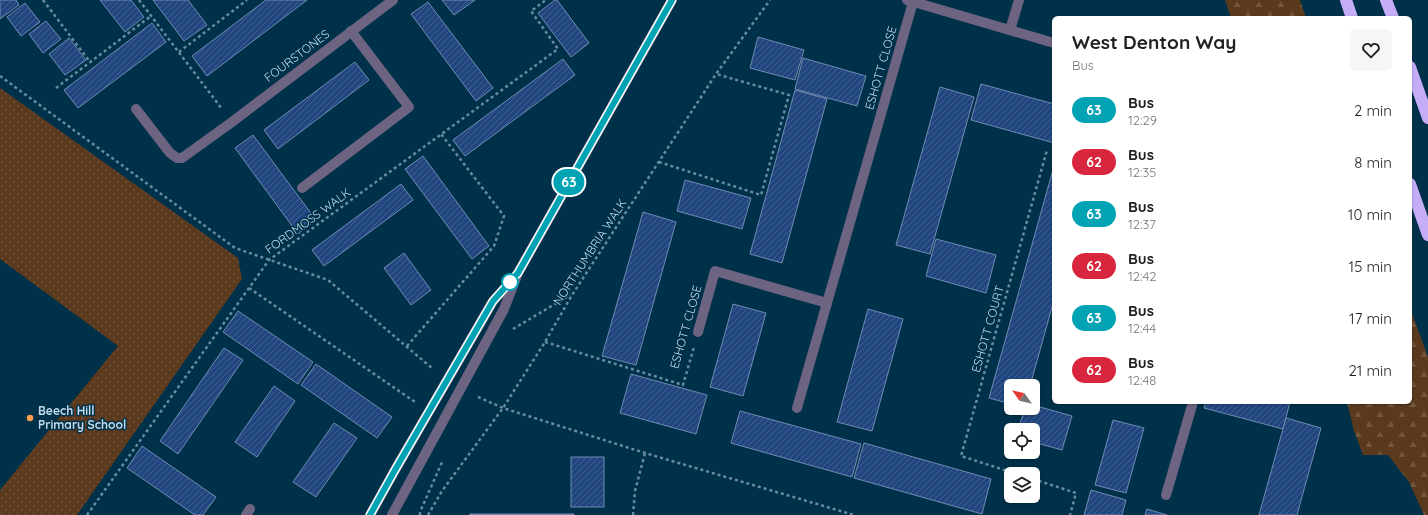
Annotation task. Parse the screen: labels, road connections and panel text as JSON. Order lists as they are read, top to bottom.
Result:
{
  "streets": {
    "street": ["FOURSTONES", "ESHOTT CLOSE"],
    "path": ["FORDMOSS WALK", "NORTHUMBRIA WALK", "ESHOTT COURT"]
  },
  "crossings": [
    ["ESHOTT CLOSE", "NORTHUMBRIA WALK"]
  ],
  "places": ["Beech Hill Primary School"],
  "lines": ["bus line 63"],
  "north": "top left",
  "page": {
    "on_map": "63",
    "heading": ["West Denton Way", "Bus"],
    "list": [
      {
        "mark": "63",
        "name": "Bus",
        "note": "12:29",
        "value": "2 min"
      },
      {
        "mark": "62",
        "name": "Bus",
        "note": "12:35",
        "value": "8 min"
      },
      {
        "mark": "63",
        "name": "Bus",
        "note": "12:37",
        "value": "10 min"
      },
      {
        "mark": "62",
        "name": "Bus",
        "note": "12:42",
        "value": "15 min"
      },
      {
        "mark": "63",
        "name": "Bus",
        "note": "12:44",
        "value": "17 min"
      },
      {
        "mark": "62",
        "name": "Bus",
        "note": "12:48",
        "value": "21 min"
      }
    ]
  }
}
